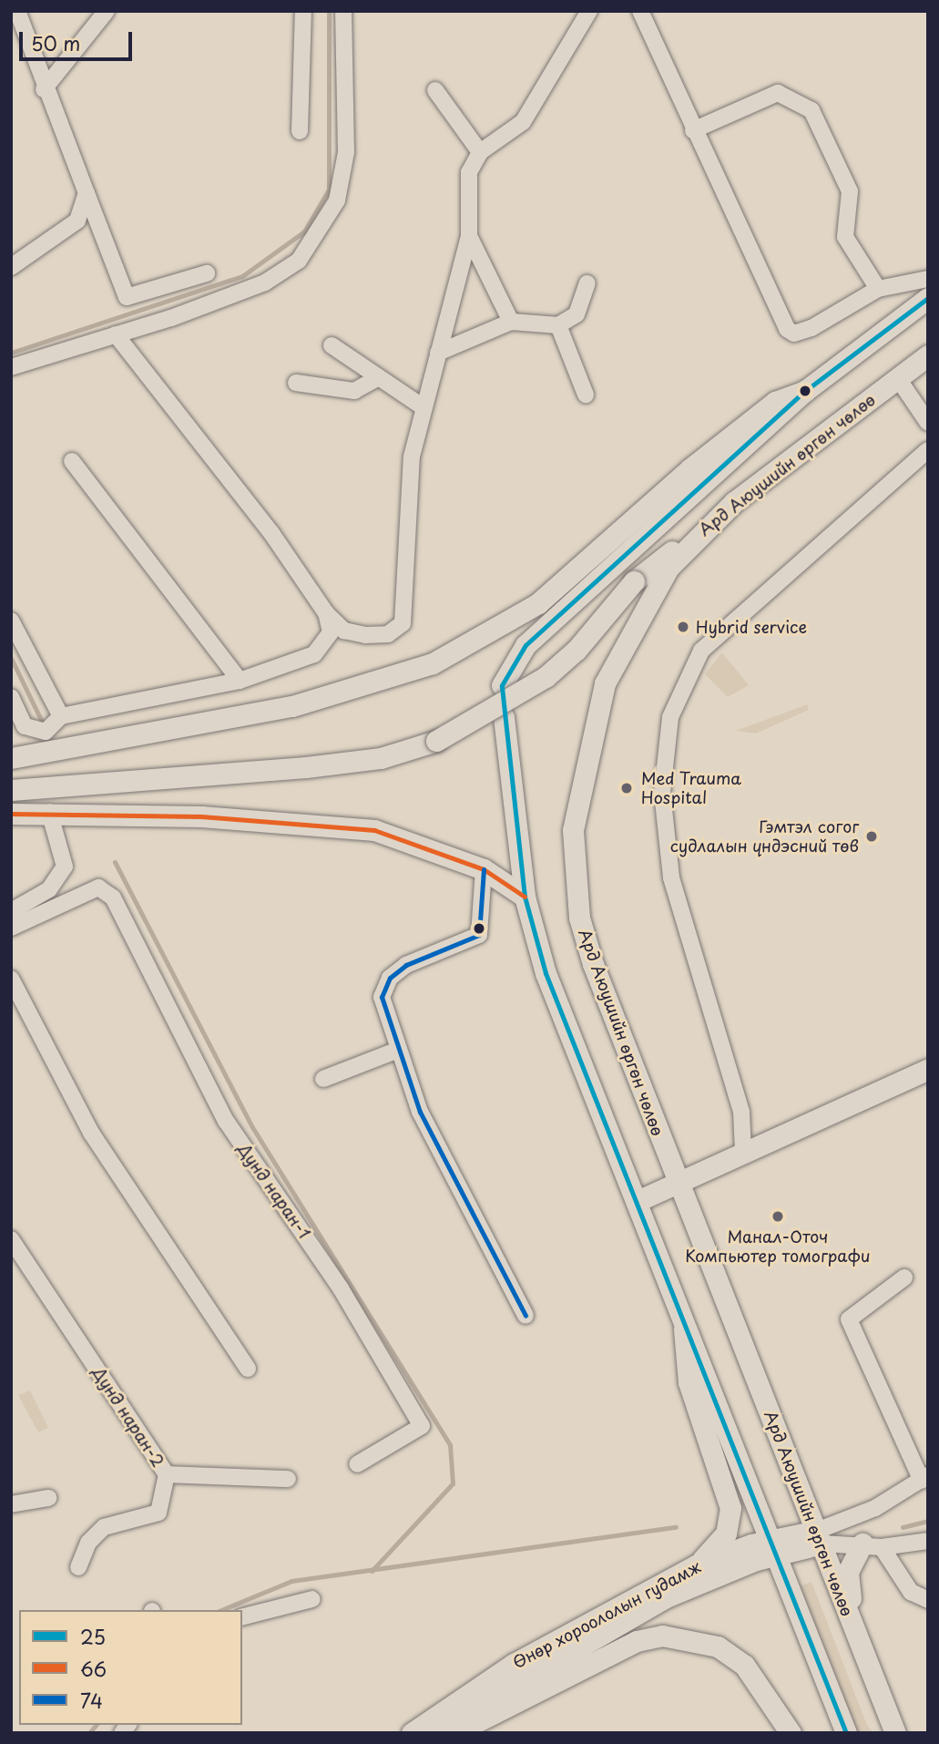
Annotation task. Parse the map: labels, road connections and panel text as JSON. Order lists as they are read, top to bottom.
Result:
{
  "streets": {
    "main road": ["Ард Аюушийн өргөн чөлөө", "Өнөр хороололын гудамж"],
    "street": ["Дунд наран-1", "Дунд наран-2"]
  },
  "crossings": [
    ["Ард Аюушийн өргөн чөлөө", "Өнөр хороололын гудамж"]
  ],
  "places": [
    "Hybrid service",
    "Med Trauma Hospital",
    "Гэмтэл согог судлалын үндэсний төв",
    "Манал-Оточ Компьютер томографи"
  ],
  "lines": ["transit line 25", "transit line 66", "transit line 74"],
  "legend": ["25", "66", "74"],
  "scale_bar": "50 m"
}
